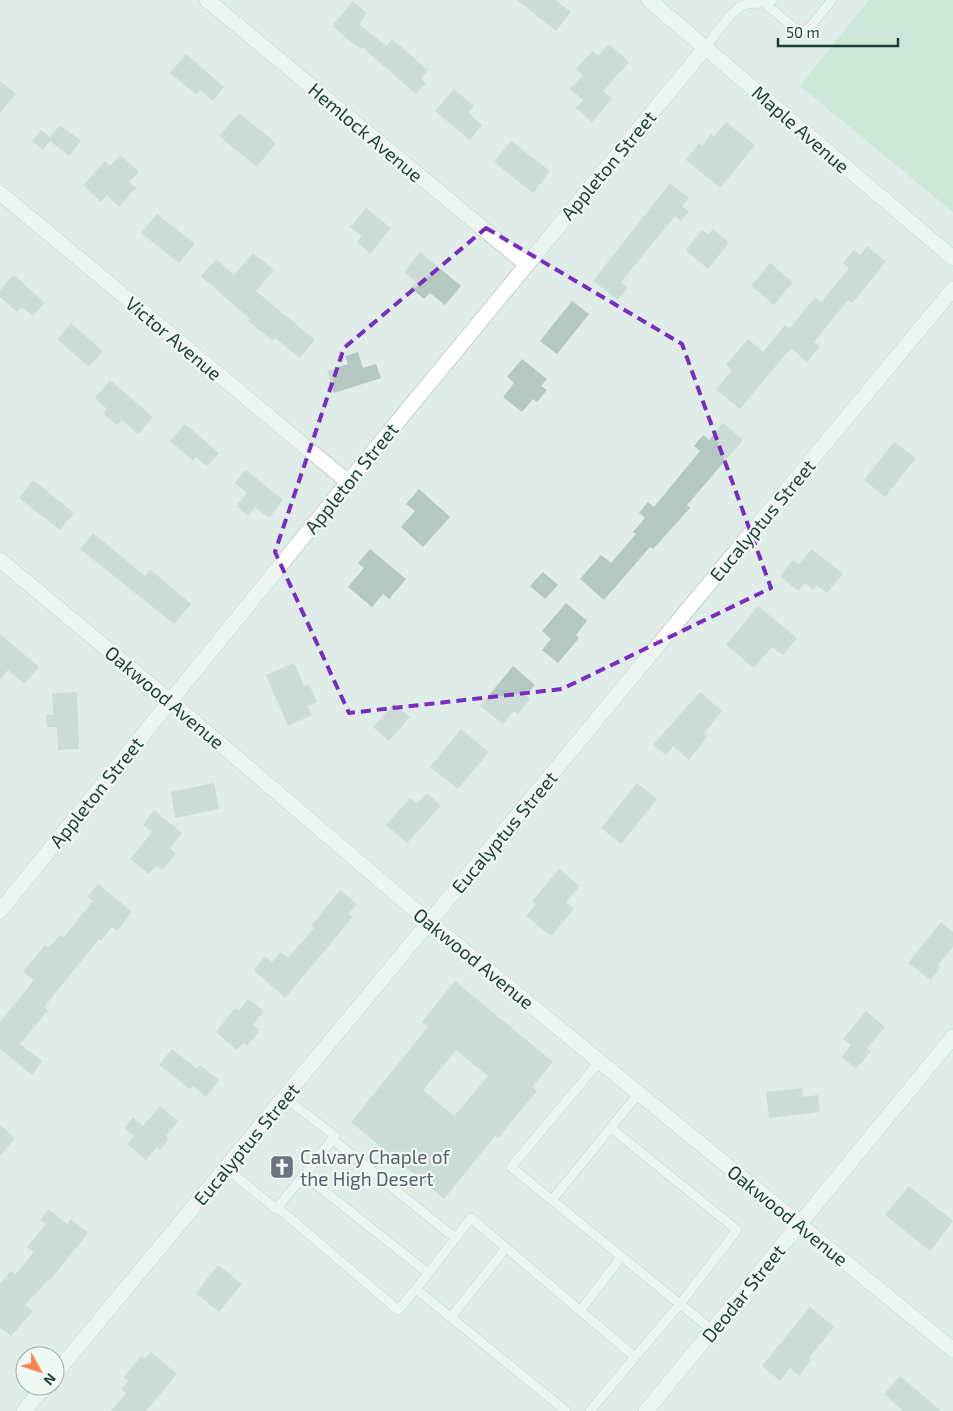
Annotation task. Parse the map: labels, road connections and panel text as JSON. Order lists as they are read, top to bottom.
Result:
{
  "streets": {
    "street": [
      "Maple Avenue",
      "Hemlock Avenue",
      "Appleton Street",
      "Victor Avenue",
      "Eucalyptus Street",
      "Oakwood Avenue",
      "Deodar Street"
    ]
  },
  "crossings": [
    ["Maple Avenue", "Appleton Street"],
    ["Hemlock Avenue", "Appleton Street"],
    ["Appleton Street", "Victor Avenue"],
    ["Appleton Street", "Oakwood Avenue"],
    ["Eucalyptus Street", "Oakwood Avenue"],
    ["Oakwood Avenue", "Deodar Street"]
  ],
  "places": {
    "church": ["Calvary Chaple of the High Desert"]
  },
  "scale_bar": "50 m",
  "north": "bottom right"
}
